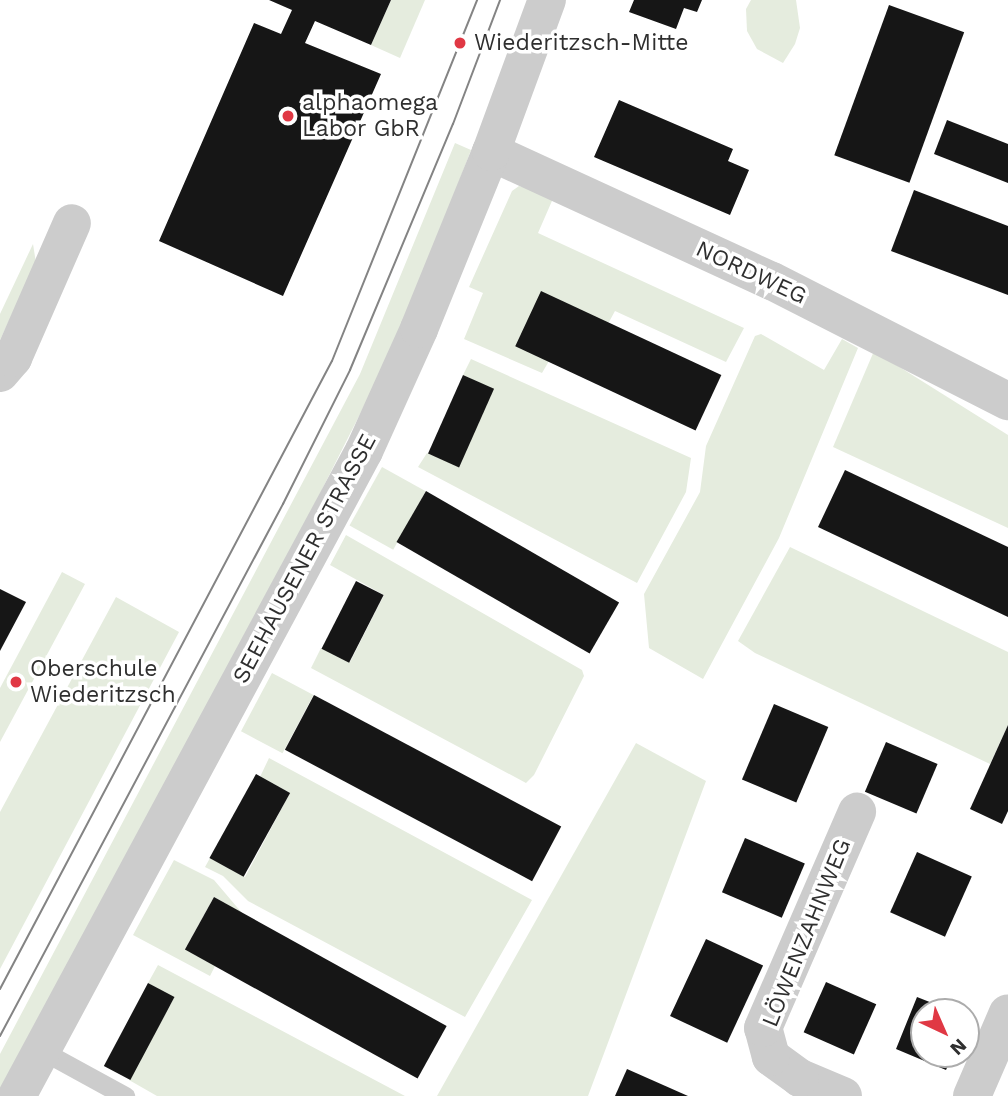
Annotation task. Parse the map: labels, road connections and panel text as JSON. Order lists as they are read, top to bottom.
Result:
{
  "streets": {
    "street": ["NORDWEG", "SEEHAUSENER STRASSE", "LÖWENZAHNWEG"]
  },
  "crossings": [
    ["NORDWEG", "SEEHAUSENER STRASSE"]
  ],
  "places": ["Wiederitzsch-Mitte", "alphaomega Labor GbR", "Oberschule Wiederitzsch"],
  "north": "bottom right"
}
